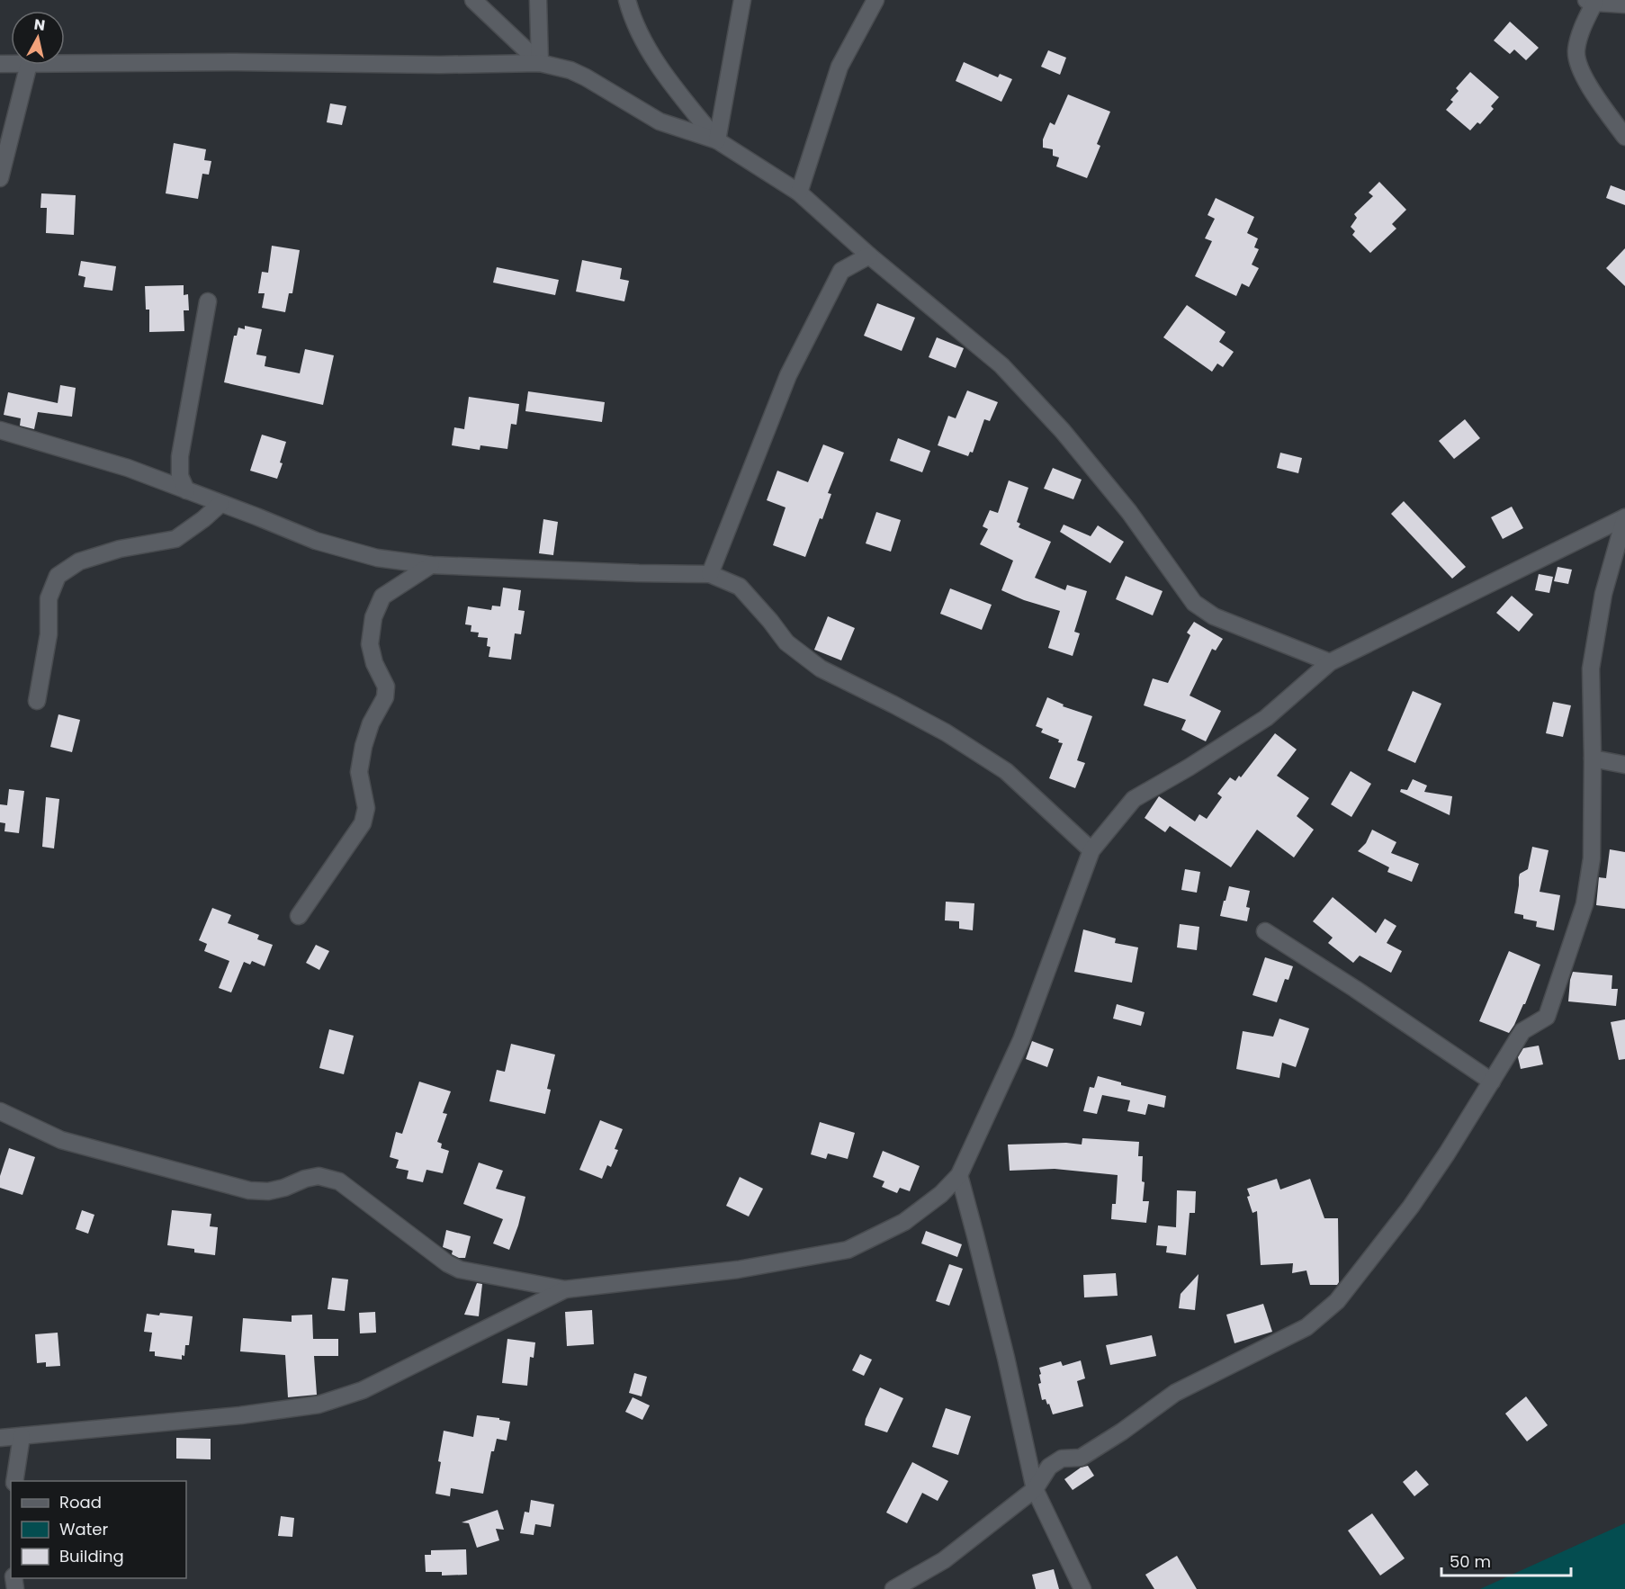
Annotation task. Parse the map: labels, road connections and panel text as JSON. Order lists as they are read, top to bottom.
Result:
{
  "legend": ["Road", "Water", "Building"],
  "scale_bar": "50 m",
  "north": "top"
}
